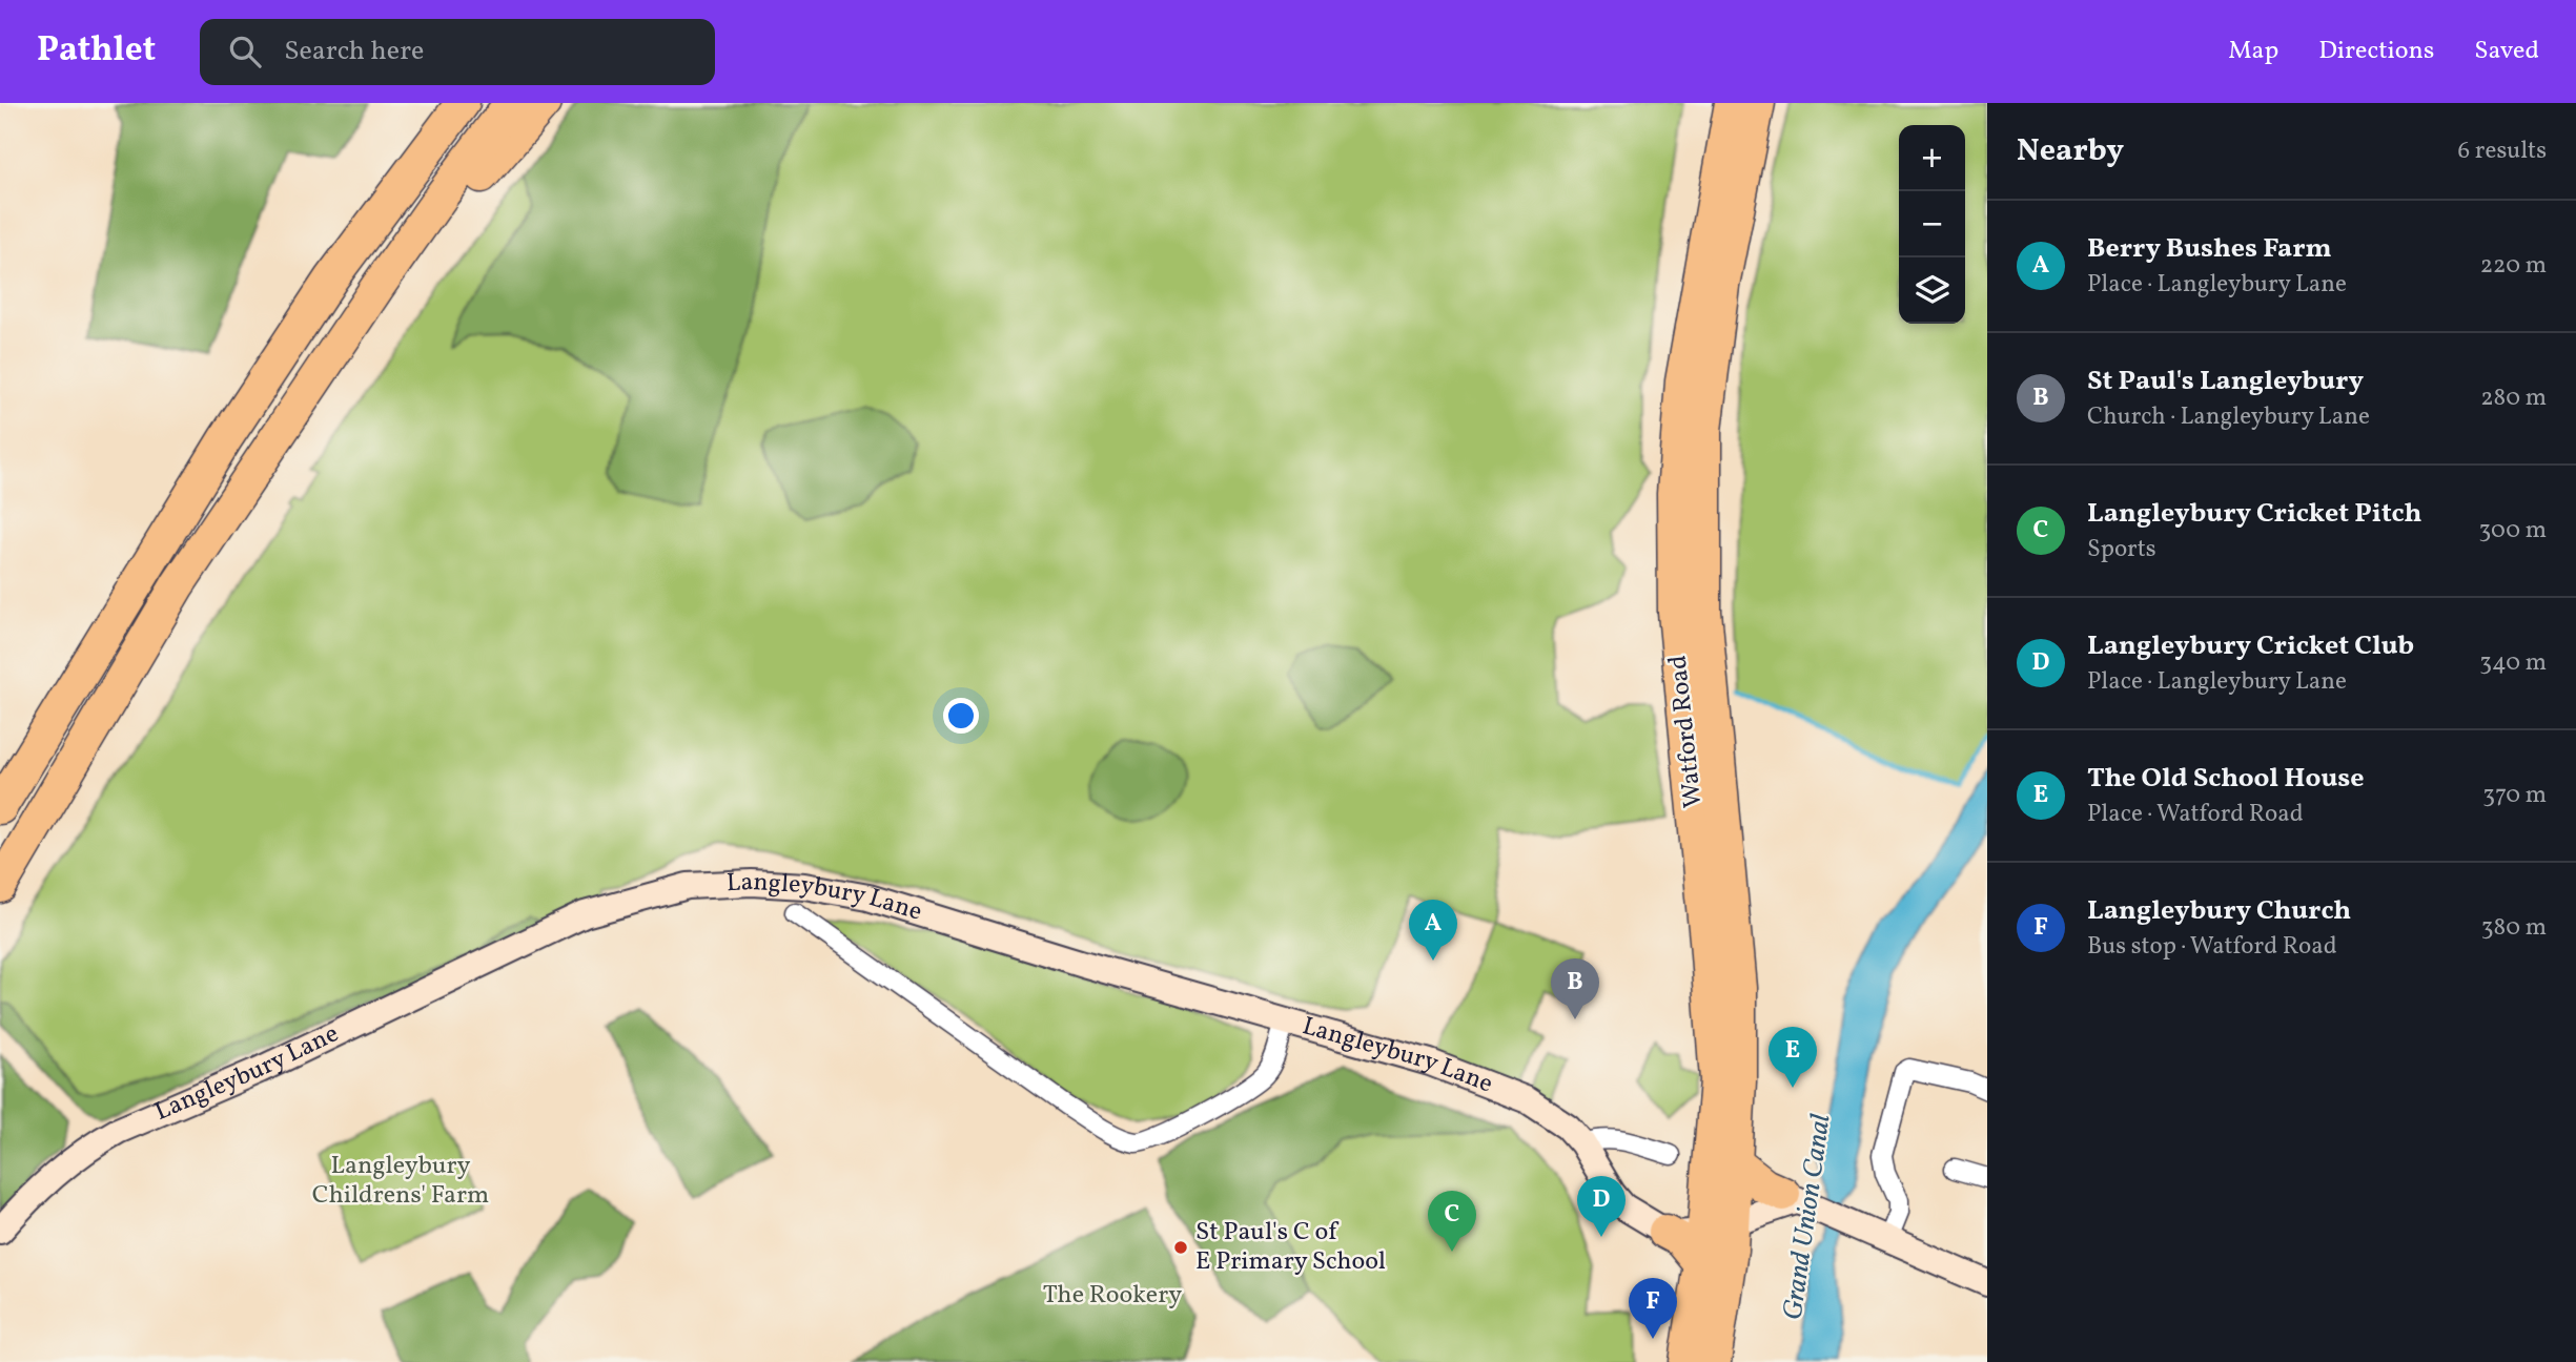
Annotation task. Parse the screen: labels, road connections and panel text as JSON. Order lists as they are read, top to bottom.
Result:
{
  "streets": {
    "highway": ["Watford Road"],
    "street": ["Langleybury Lane"]
  },
  "water": ["Grand Union Canal"],
  "parks": ["Langleybury Childrens' Farm", "The Rookery"],
  "places": ["St Paul's C of E Primary School"],
  "page": {
    "header": "Pathlet",
    "search": "Search here",
    "nav": ["Map", "Directions", "Saved"],
    "heading": ["Nearby", "6 results"],
    "map_buttons": ["+", "−"],
    "list": [
      {
        "mark": "A",
        "name": "Berry Bushes Farm",
        "note": "Place · Langleybury Lane",
        "value": "220 m"
      },
      {
        "mark": "B",
        "name": "St Paul's Langleybury",
        "note": "Church · Langleybury Lane",
        "value": "280 m"
      },
      {
        "mark": "C",
        "name": "Langleybury Cricket Pitch",
        "note": "Sports",
        "value": "300 m"
      },
      {
        "mark": "D",
        "name": "Langleybury Cricket Club",
        "note": "Place · Langleybury Lane",
        "value": "340 m"
      },
      {
        "mark": "E",
        "name": "The Old School House",
        "note": "Place · Watford Road",
        "value": "370 m"
      },
      {
        "mark": "F",
        "name": "Langleybury Church",
        "note": "Bus stop · Watford Road",
        "value": "380 m"
      }
    ],
    "pins": [
      "A",
      "B",
      "E",
      "D",
      "C",
      "F"
    ]
  }
}
